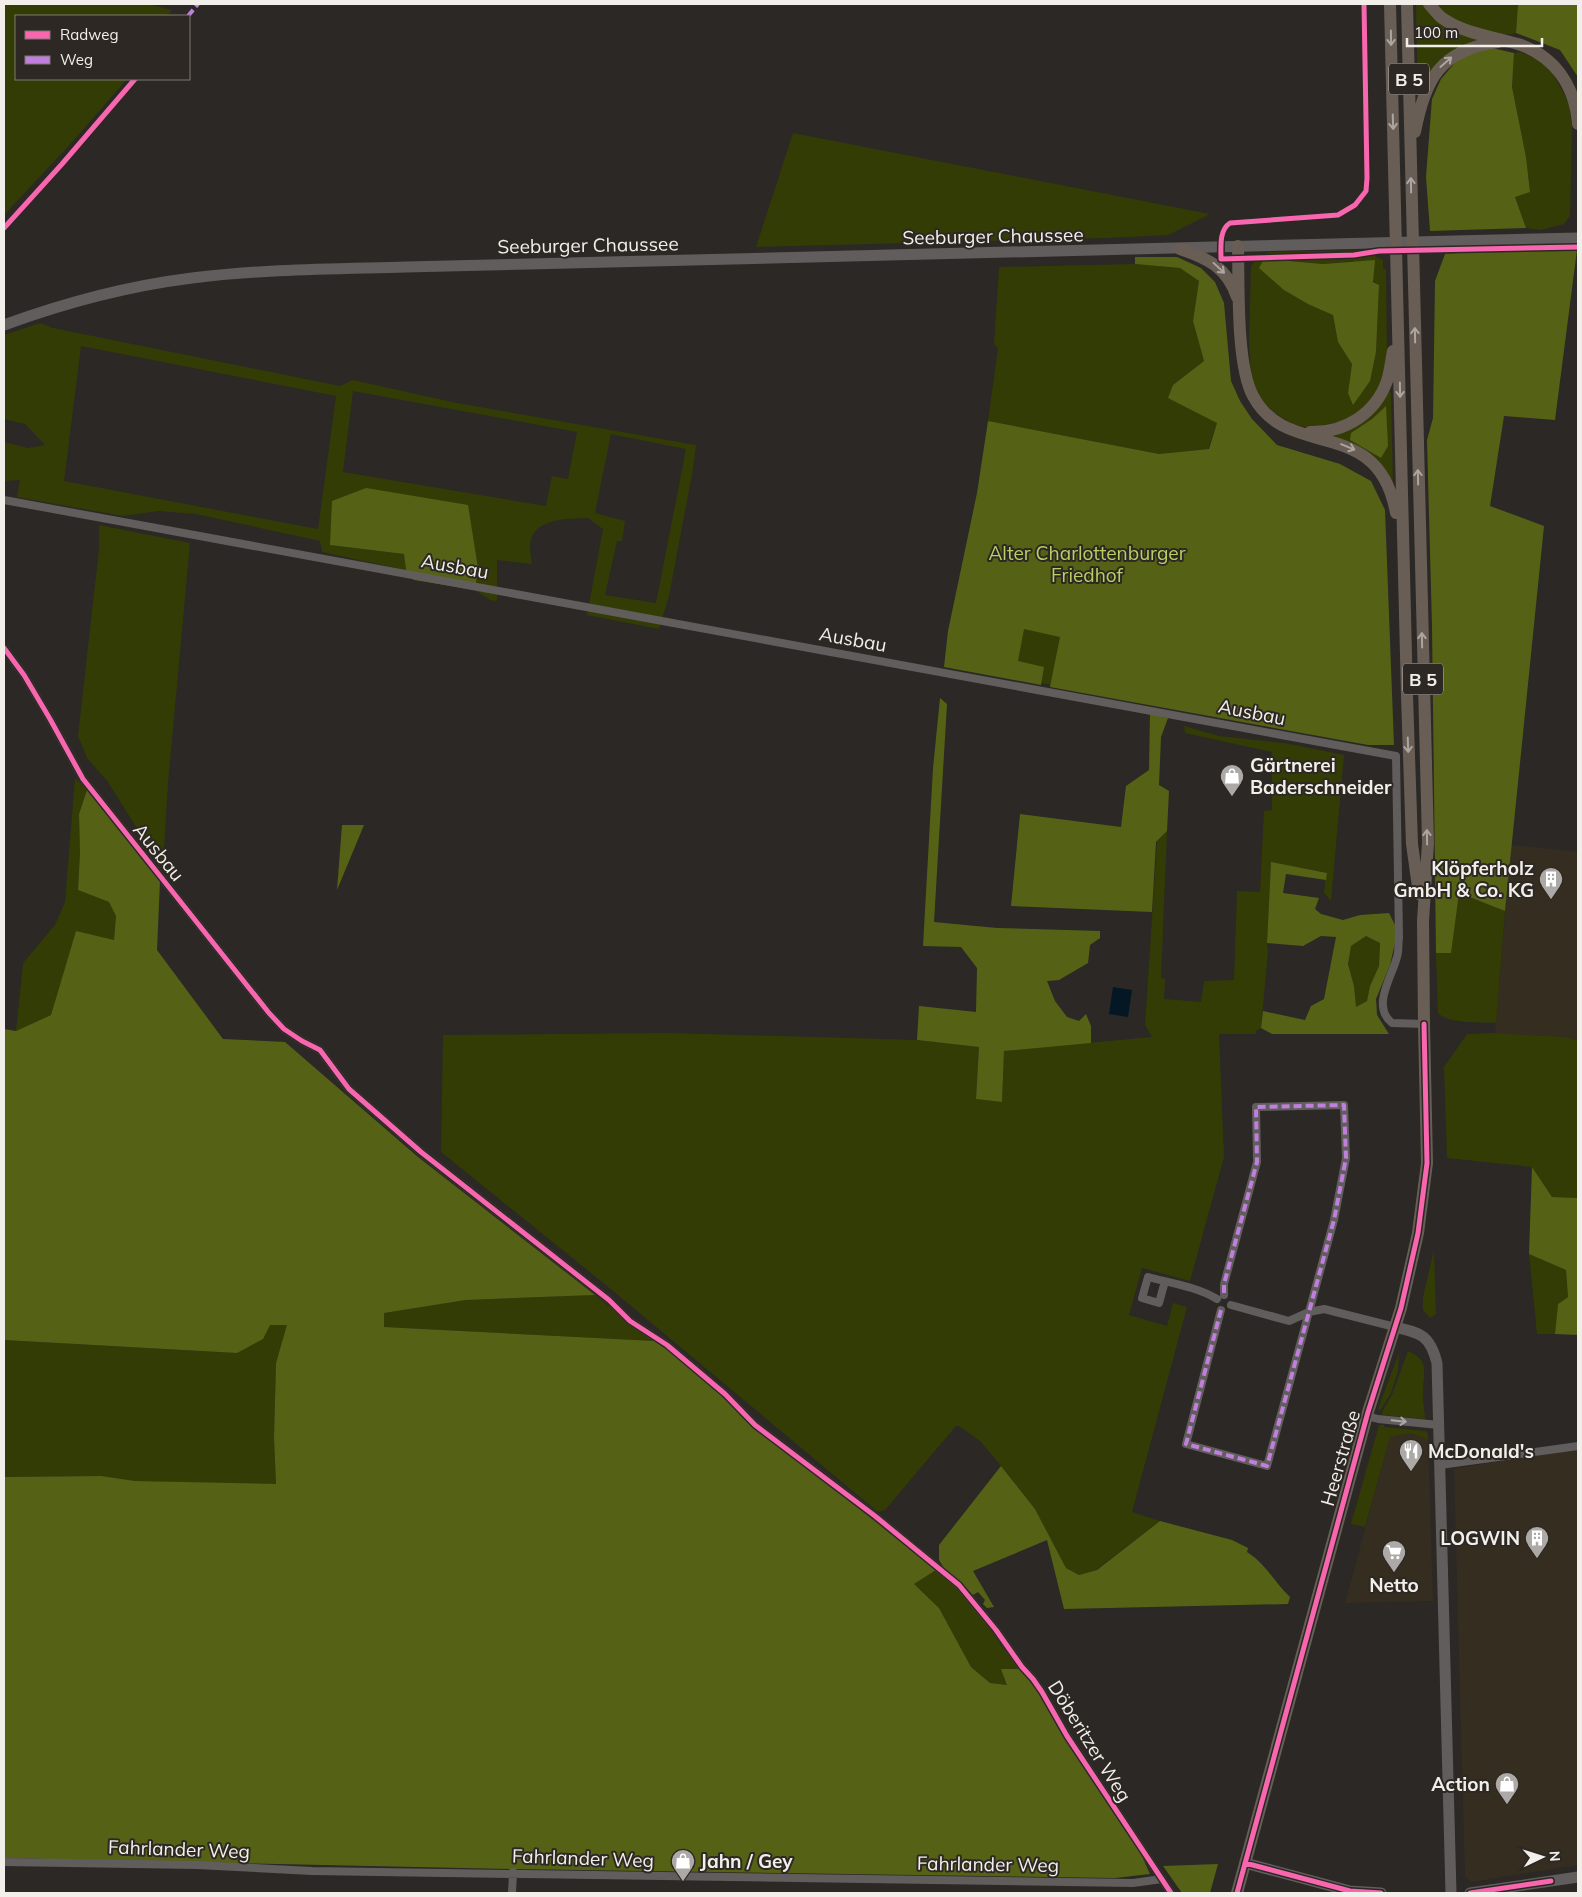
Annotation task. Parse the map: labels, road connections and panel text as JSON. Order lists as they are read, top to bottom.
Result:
{
  "streets": {
    "highway": ["B 5"],
    "main road": ["Seeburger Chaussee", "Heerstraße"],
    "street": ["Ausbau", "Döberitzer Weg", "Fahrlander Weg"]
  },
  "crossings": [
    ["B 5", "Ausbau"],
    ["B 5", "Heerstraße"],
    ["Ausbau", "Heerstraße"],
    ["Ausbau", "Döberitzer Weg"],
    ["Döberitzer Weg", "Fahrlander Weg"]
  ],
  "parks": ["Alter Charlottenburger Friedhof"],
  "places": {
    "shop": ["Gärtnerei Baderschneider", "Action", "Jahn / Gey"],
    "building": ["Klöpferholz GmbH & Co. KG", "LOGWIN"],
    "restaurant": ["McDonald's"],
    "supermarket": ["Netto"]
  },
  "legend": ["Radweg", "Weg"],
  "scale_bar": "100 m",
  "north": "right"
}
